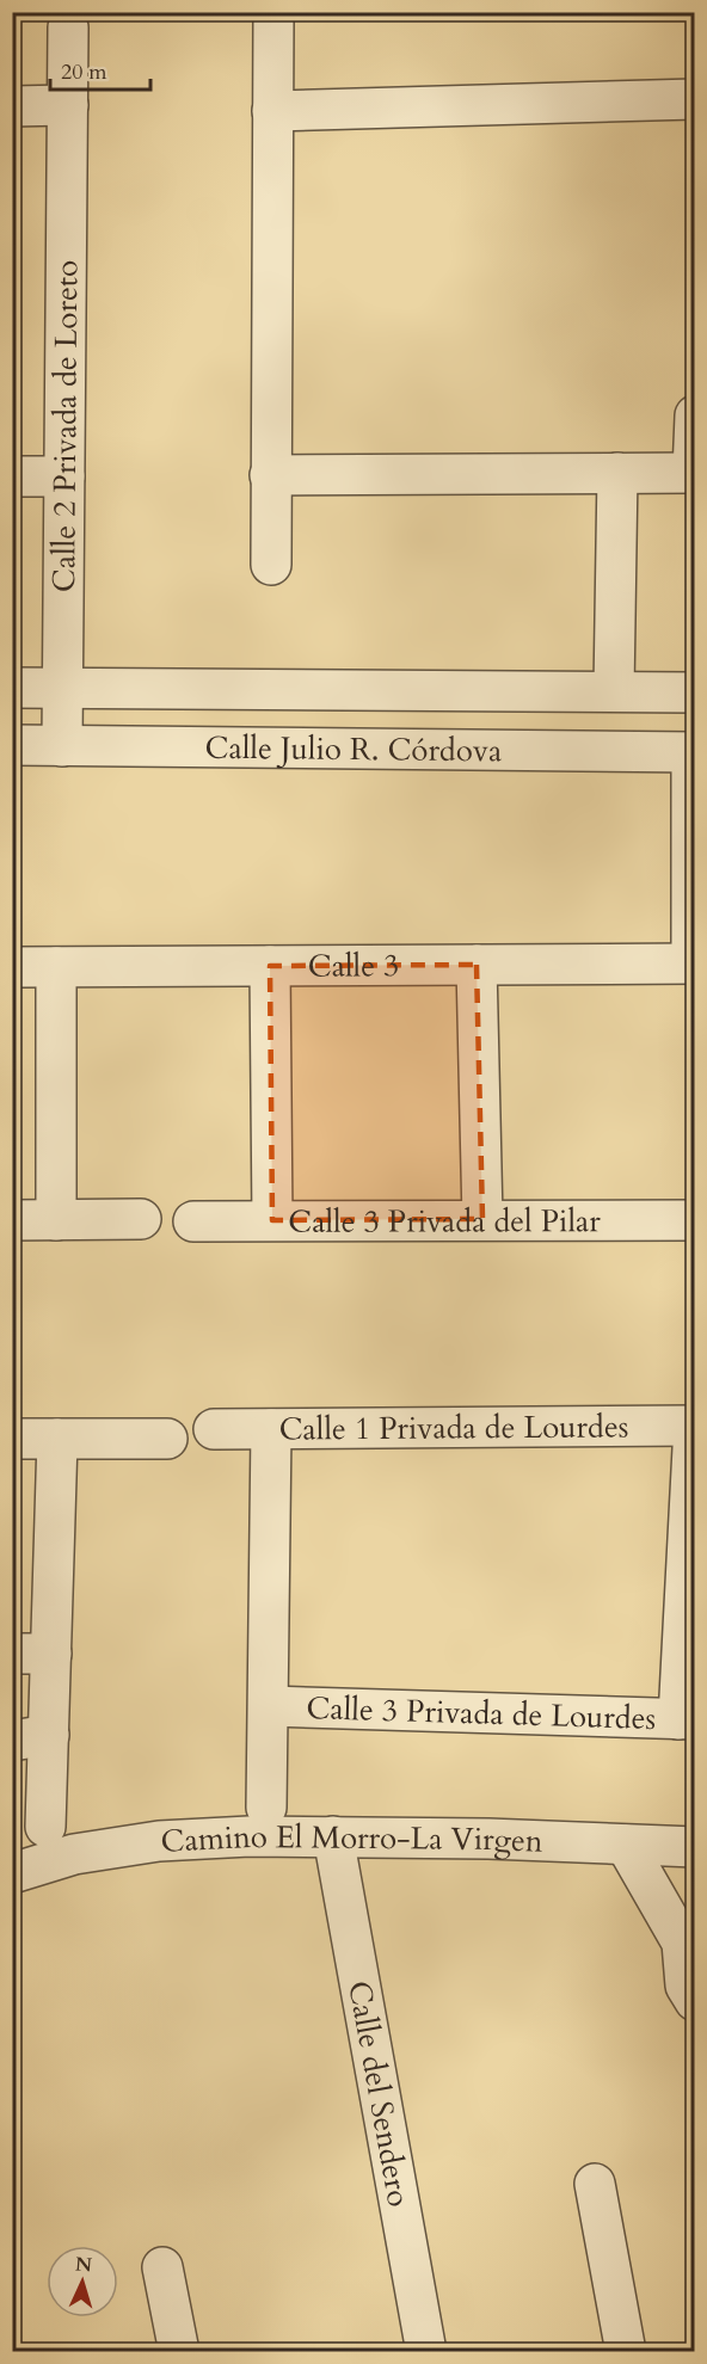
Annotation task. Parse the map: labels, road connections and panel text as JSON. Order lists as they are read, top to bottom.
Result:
{
  "streets": {
    "street": [
      "Calle 2 Privada de Loreto",
      "Calle Julio R. Córdova",
      "Calle 3",
      "Calle 3 Privada del Pilar",
      "Calle 1 Privada de Lourdes",
      "Calle 3 Privada de Lourdes",
      "Camino El Morro-La Virgen",
      "Calle del Sendero"
    ]
  },
  "crossings": [
    ["Calle 2 Privada de Loreto", "Calle Julio R. Córdova"],
    ["Camino El Morro-La Virgen", "Calle del Sendero"]
  ],
  "scale_bar": "20 m",
  "north": "top"
}
